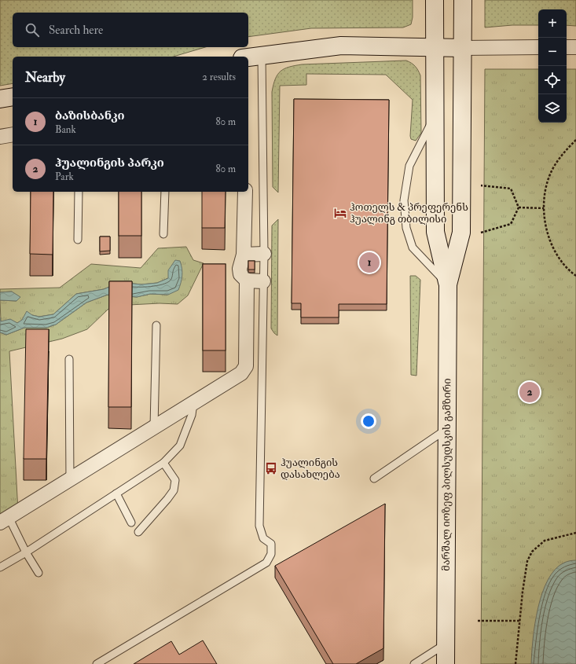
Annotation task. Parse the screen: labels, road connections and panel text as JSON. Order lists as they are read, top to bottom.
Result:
{
  "streets": {
    "main road": ["მარშალ იოზეფ პილსუდსკის გამზირი"]
  },
  "places": {
    "hotel": ["ჰოთელს & პრეფერენს ჰუალინგ თბილისი"],
    "bus stop": ["ჰუალინგის დასახლება"]
  },
  "page": {
    "map_buttons": ["+", "−"],
    "search": "Search here",
    "heading": ["Nearby", "2 results"],
    "list": [
      {
        "mark": "1",
        "name": "ბაზისბანკი",
        "note": "Bank",
        "value": "80 m"
      },
      {
        "mark": "2",
        "name": "ჰუალინგის პარკი",
        "note": "Park",
        "value": "80 m"
      }
    ],
    "pins": ["1", "2"]
  }
}
